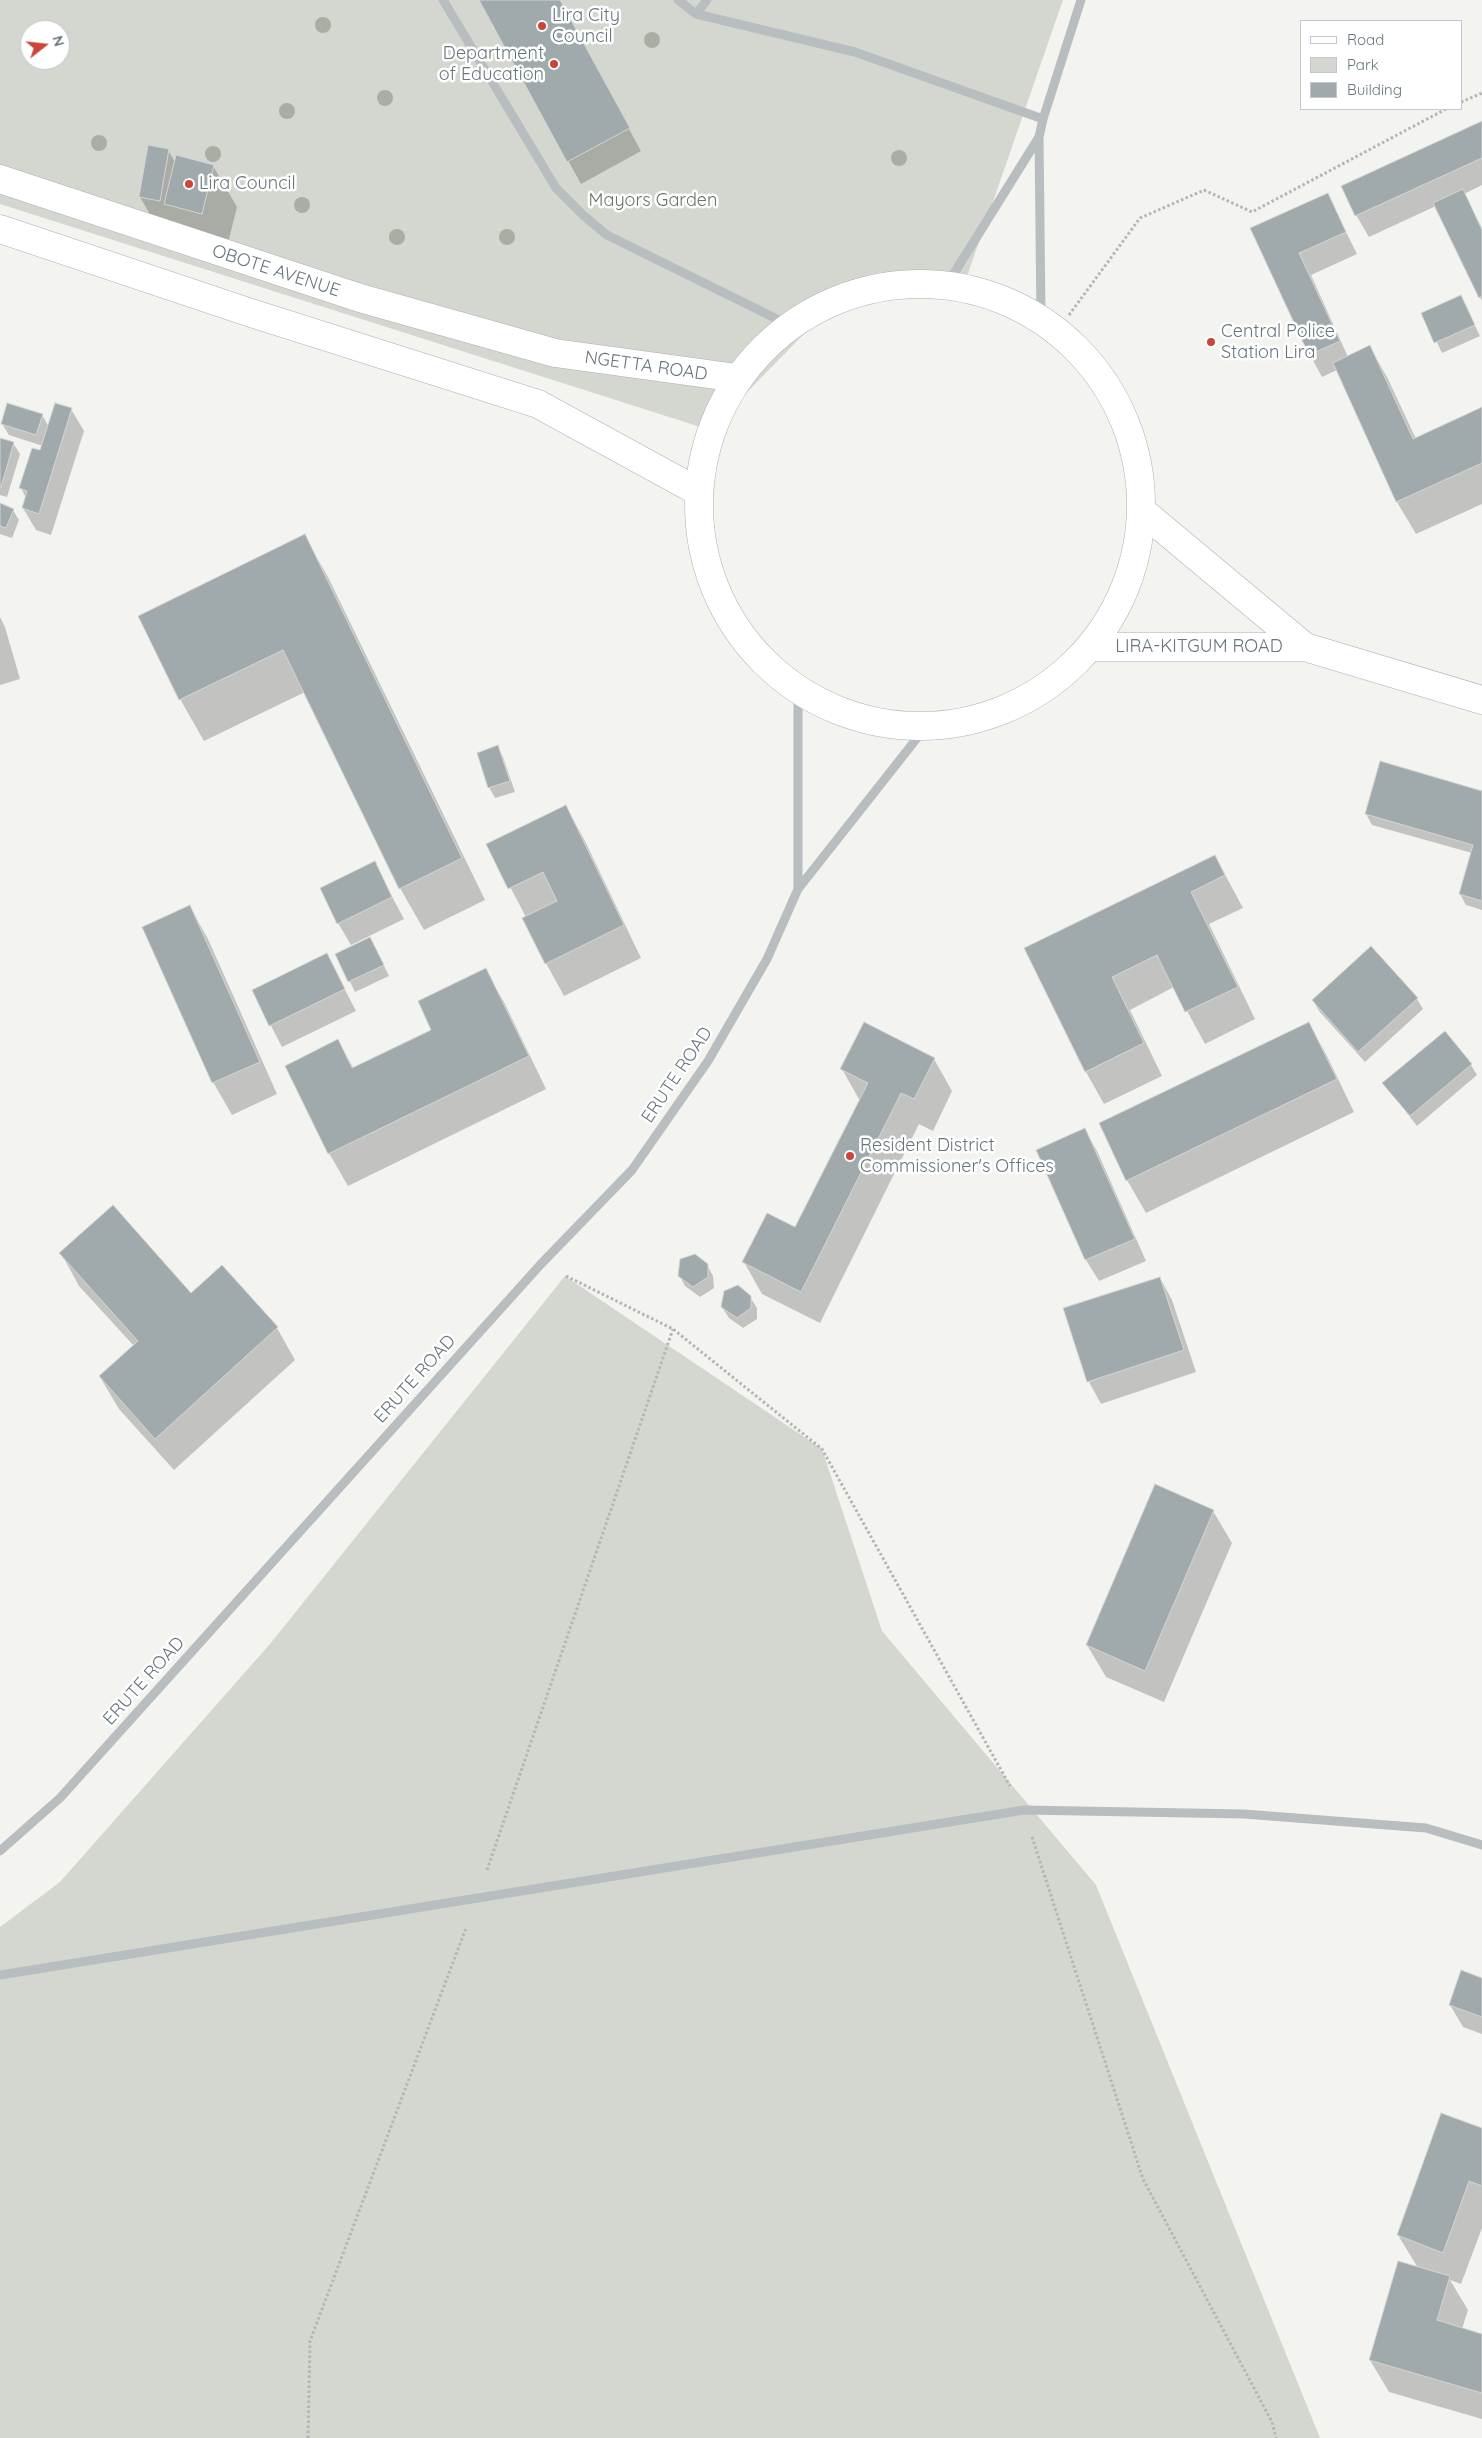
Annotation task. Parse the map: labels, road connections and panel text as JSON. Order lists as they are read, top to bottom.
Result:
{
  "streets": {
    "main road": ["OBOTE AVENUE", "NGETTA ROAD", "LIRA-KITGUM ROAD"],
    "street": ["ERUTE ROAD"]
  },
  "crossings": [
    ["OBOTE AVENUE", "NGETTA ROAD"]
  ],
  "parks": ["Mayors Garden"],
  "places": [
    "Lira City Council",
    "Department of Education",
    "Lira Council",
    "Central Police Station Lira",
    "Resident District Commissioner's Offices"
  ],
  "legend": ["Road", "Park", "Building"],
  "north": "right"
}
